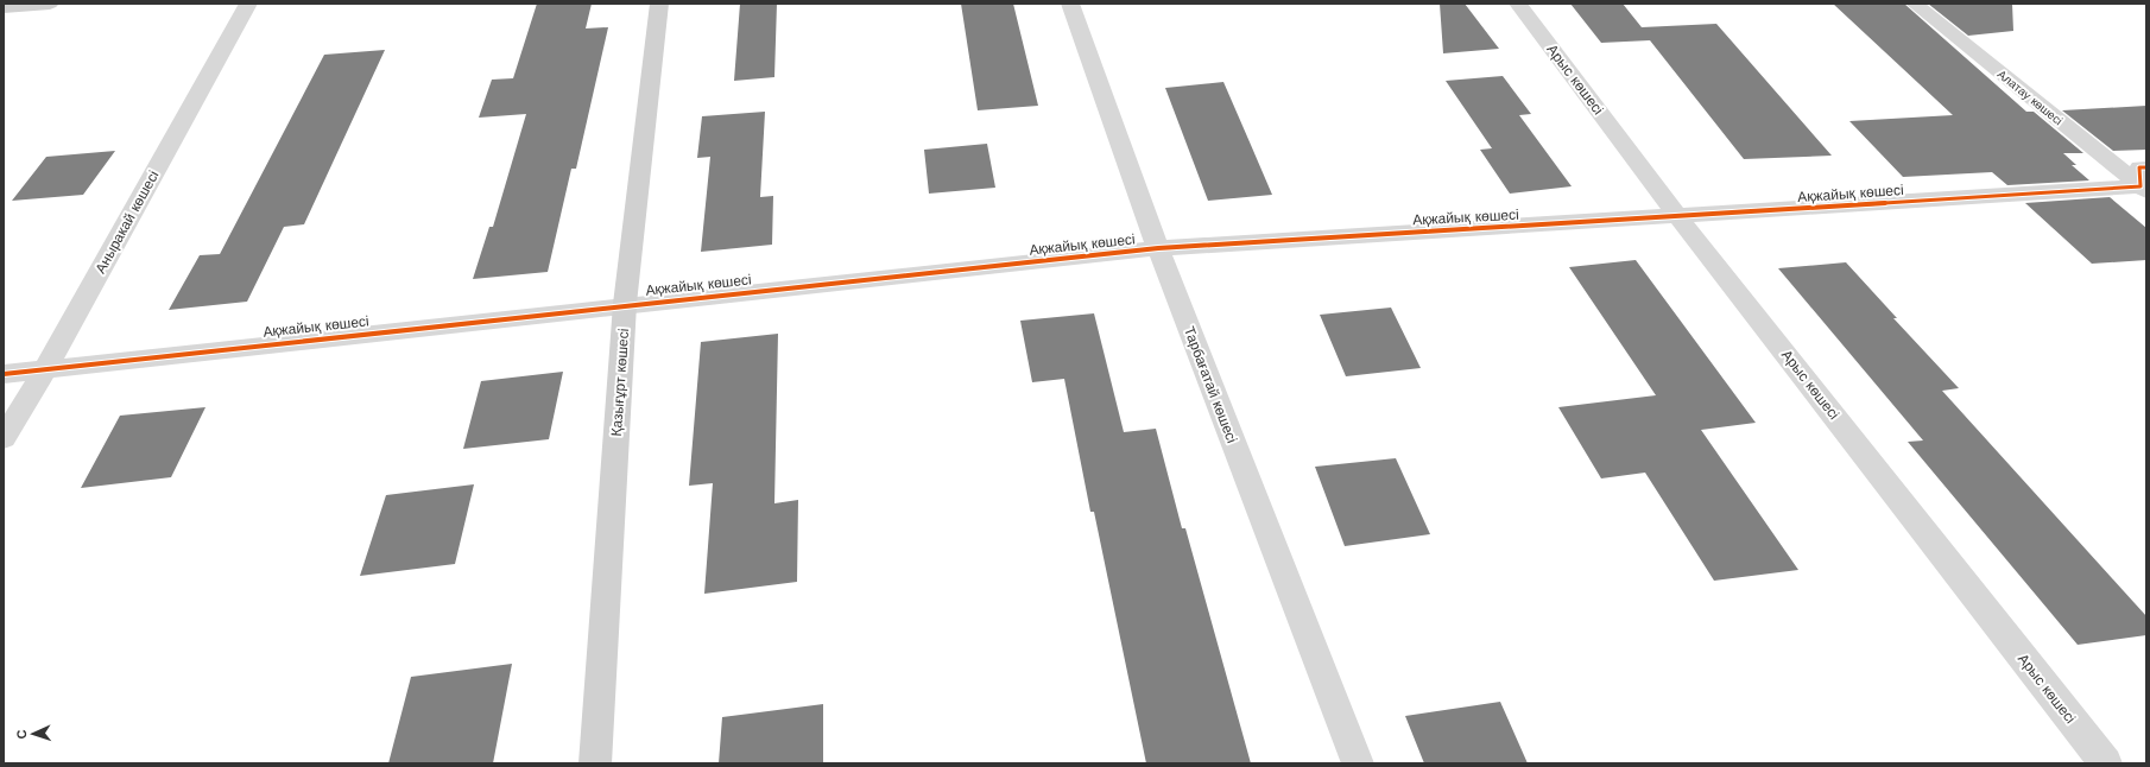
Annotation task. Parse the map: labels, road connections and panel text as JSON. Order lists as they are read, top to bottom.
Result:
{
  "streets": {
    "street": [
      "Арыс көшесі",
      "Алатау көшесі",
      "Ақжайық көшесі",
      "Аныракай көшесі",
      "Қазығұрт көшесі",
      "Тарбағатай көшесі"
    ]
  },
  "crossings": [
    ["Арыс көшесі", "Ақжайық көшесі"],
    ["Алатау көшесі", "Ақжайық көшесі"],
    ["Ақжайық көшесі", "Аныракай көшесі"],
    ["Ақжайық көшесі", "Қазығұрт көшесі"],
    ["Ақжайық көшесі", "Тарбағатай көшесі"]
  ],
  "north": "left"
}
